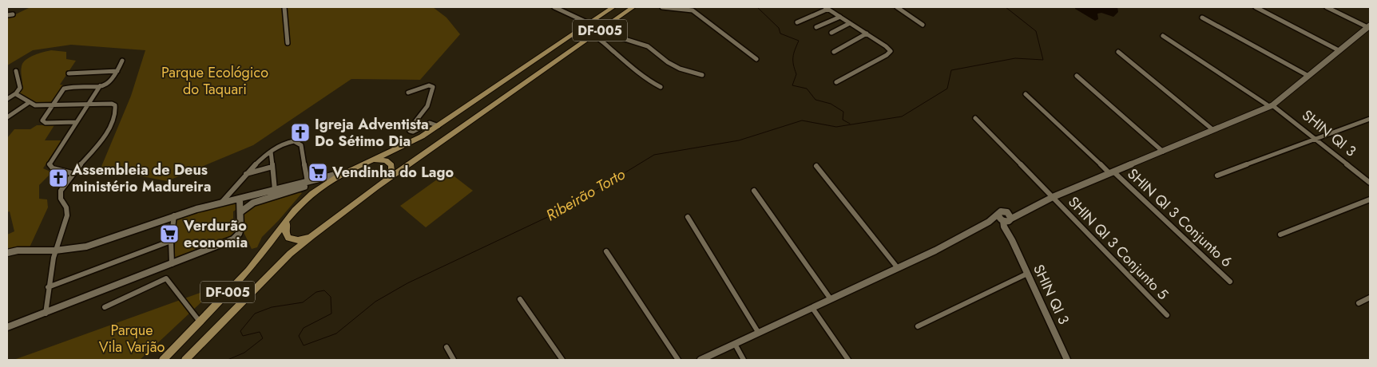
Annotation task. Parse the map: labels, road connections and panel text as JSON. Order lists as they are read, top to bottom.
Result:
{
  "streets": {
    "main road": ["DF-005"],
    "street": ["SHIN QI 3", "SHIN QI 3 Conjunto 6", "SHIN QI 3 Conjunto 5"]
  },
  "water": ["Ribeirão Torto"],
  "parks": ["Parque Ecológico do Taquari", "Parque Vila Varjão"],
  "places": {
    "church": ["Igreja Adventista Do Sétimo Dia", "Assembleia de Deus ministério Madureira"],
    "supermarket": ["Vendinha do Lago", "Verdurão economia"]
  }
}
